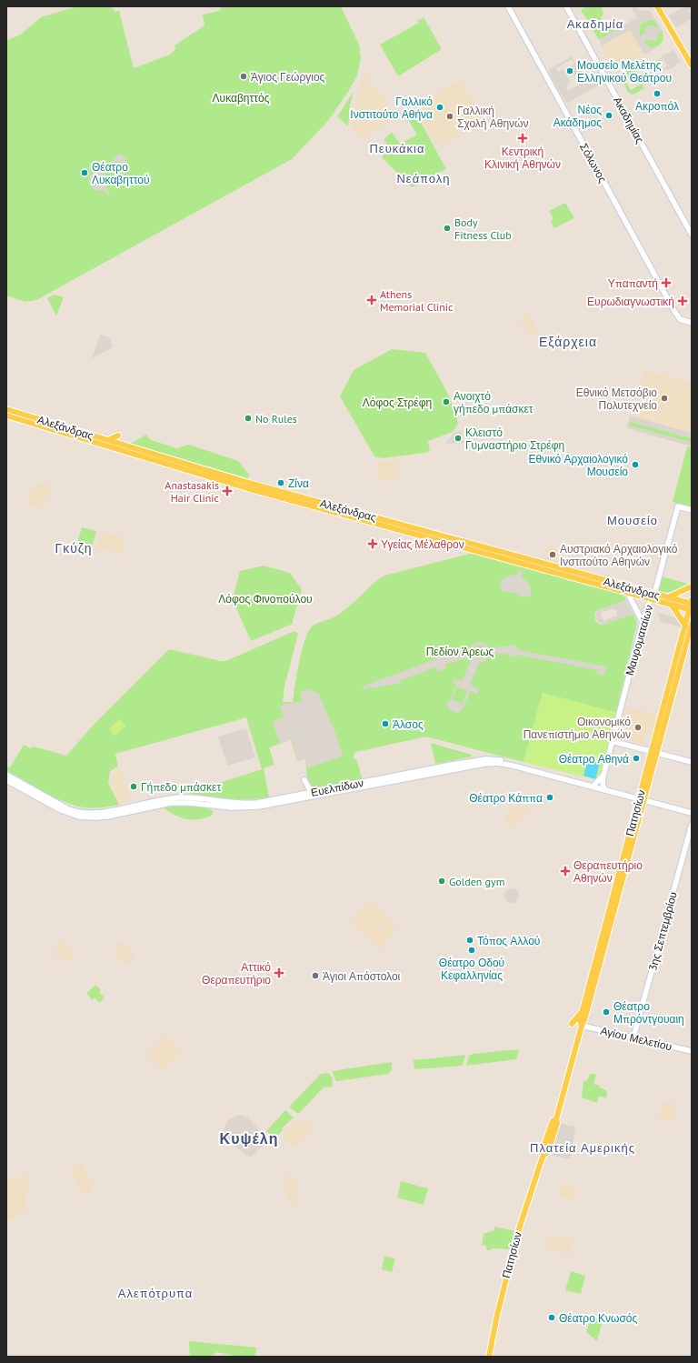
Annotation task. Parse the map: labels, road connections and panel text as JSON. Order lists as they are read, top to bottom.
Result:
{
  "streets": {
    "main road": [
      "Ακαδημίας",
      "Σόλωνος",
      "Αλεξάνδρας",
      "Μαυροματαίων",
      "Ευελπίδων",
      "Πατησίων",
      "3ης Σεπτεμβρίου",
      "Αγίου Μελετίου"
    ]
  },
  "crossings": [
    ["Αλεξάνδρας", "Μαυροματαίων"],
    ["Αλεξάνδρας", "Πατησίων"],
    ["Πατησίων", "Αγίου Μελετίου"],
    ["3ης Σεπτεμβρίου", "Αγίου Μελετίου"]
  ],
  "districts": [
    "Ακαδημία",
    "Πευκάκια",
    "Νεάπολη",
    "Εξάρχεια",
    "Μουσείο",
    "Γκύζη",
    "Κυψέλη",
    "Πλατεία Αμερικής",
    "Αλεπότρυπα"
  ],
  "parks": [
    "Λυκαβηττός",
    "Λόφος Στρέφη",
    "Λόφος Φινοπούλου",
    "Πεδίον Άρεως"
  ],
  "places": {
    "other": [
      "Μουσείο Μελέτης Ελληνικού Θεάτρου",
      "Άγιος Γεώργιος",
      "Ακροπόλ",
      "Γαλλικό Ινστιτούτο Αθήνα",
      "Νέος Ακάδημος",
      "Γαλλική Σχολή Αθηνών",
      "Θέατρο Λυκαβηττού",
      "Body Fitness Club",
      "Εθνικό Μετσόβιο Πολυτεχνείο",
      "Ανοιχτό γήπεδο μπάσκετ",
      "No Rules",
      "Κλειστό Γυμναστήριο Στρέφη",
      "Εθνικό Αρχαιολογικό Μουσείο",
      "Ζίνα",
      "Αυστριακό Αρχαιολογικό Ινστιτούτο Αθηνών",
      "Άλσος",
      "Οικονομικό Πανεπιστήμιο Αθηνών",
      "Θέατρο Αθηνά",
      "Γήπεδο μπάσκετ",
      "Θέατρο Κάππα",
      "Golden gym",
      "Τόπος Αλλού",
      "Θέατρο Οδού Κεφαλληνίας",
      "Άγιοι Απόστολοι",
      "Θέατρο Μπρόντγουαιη",
      "Θέατρο Κνωσός"
    ],
    "health": [
      "Κεντρική Κλινική Αθηνών",
      "Υπαπαντή",
      "Athens Memorial Clinic",
      "Ευρωδιαγνωστική",
      "Anastasakis Hair Clinic",
      "Υγείας Μέλαθρον",
      "Θεραπευτήριο Αθηνών",
      "Αττικό Θεραπευτήριο"
    ]
  }
}
